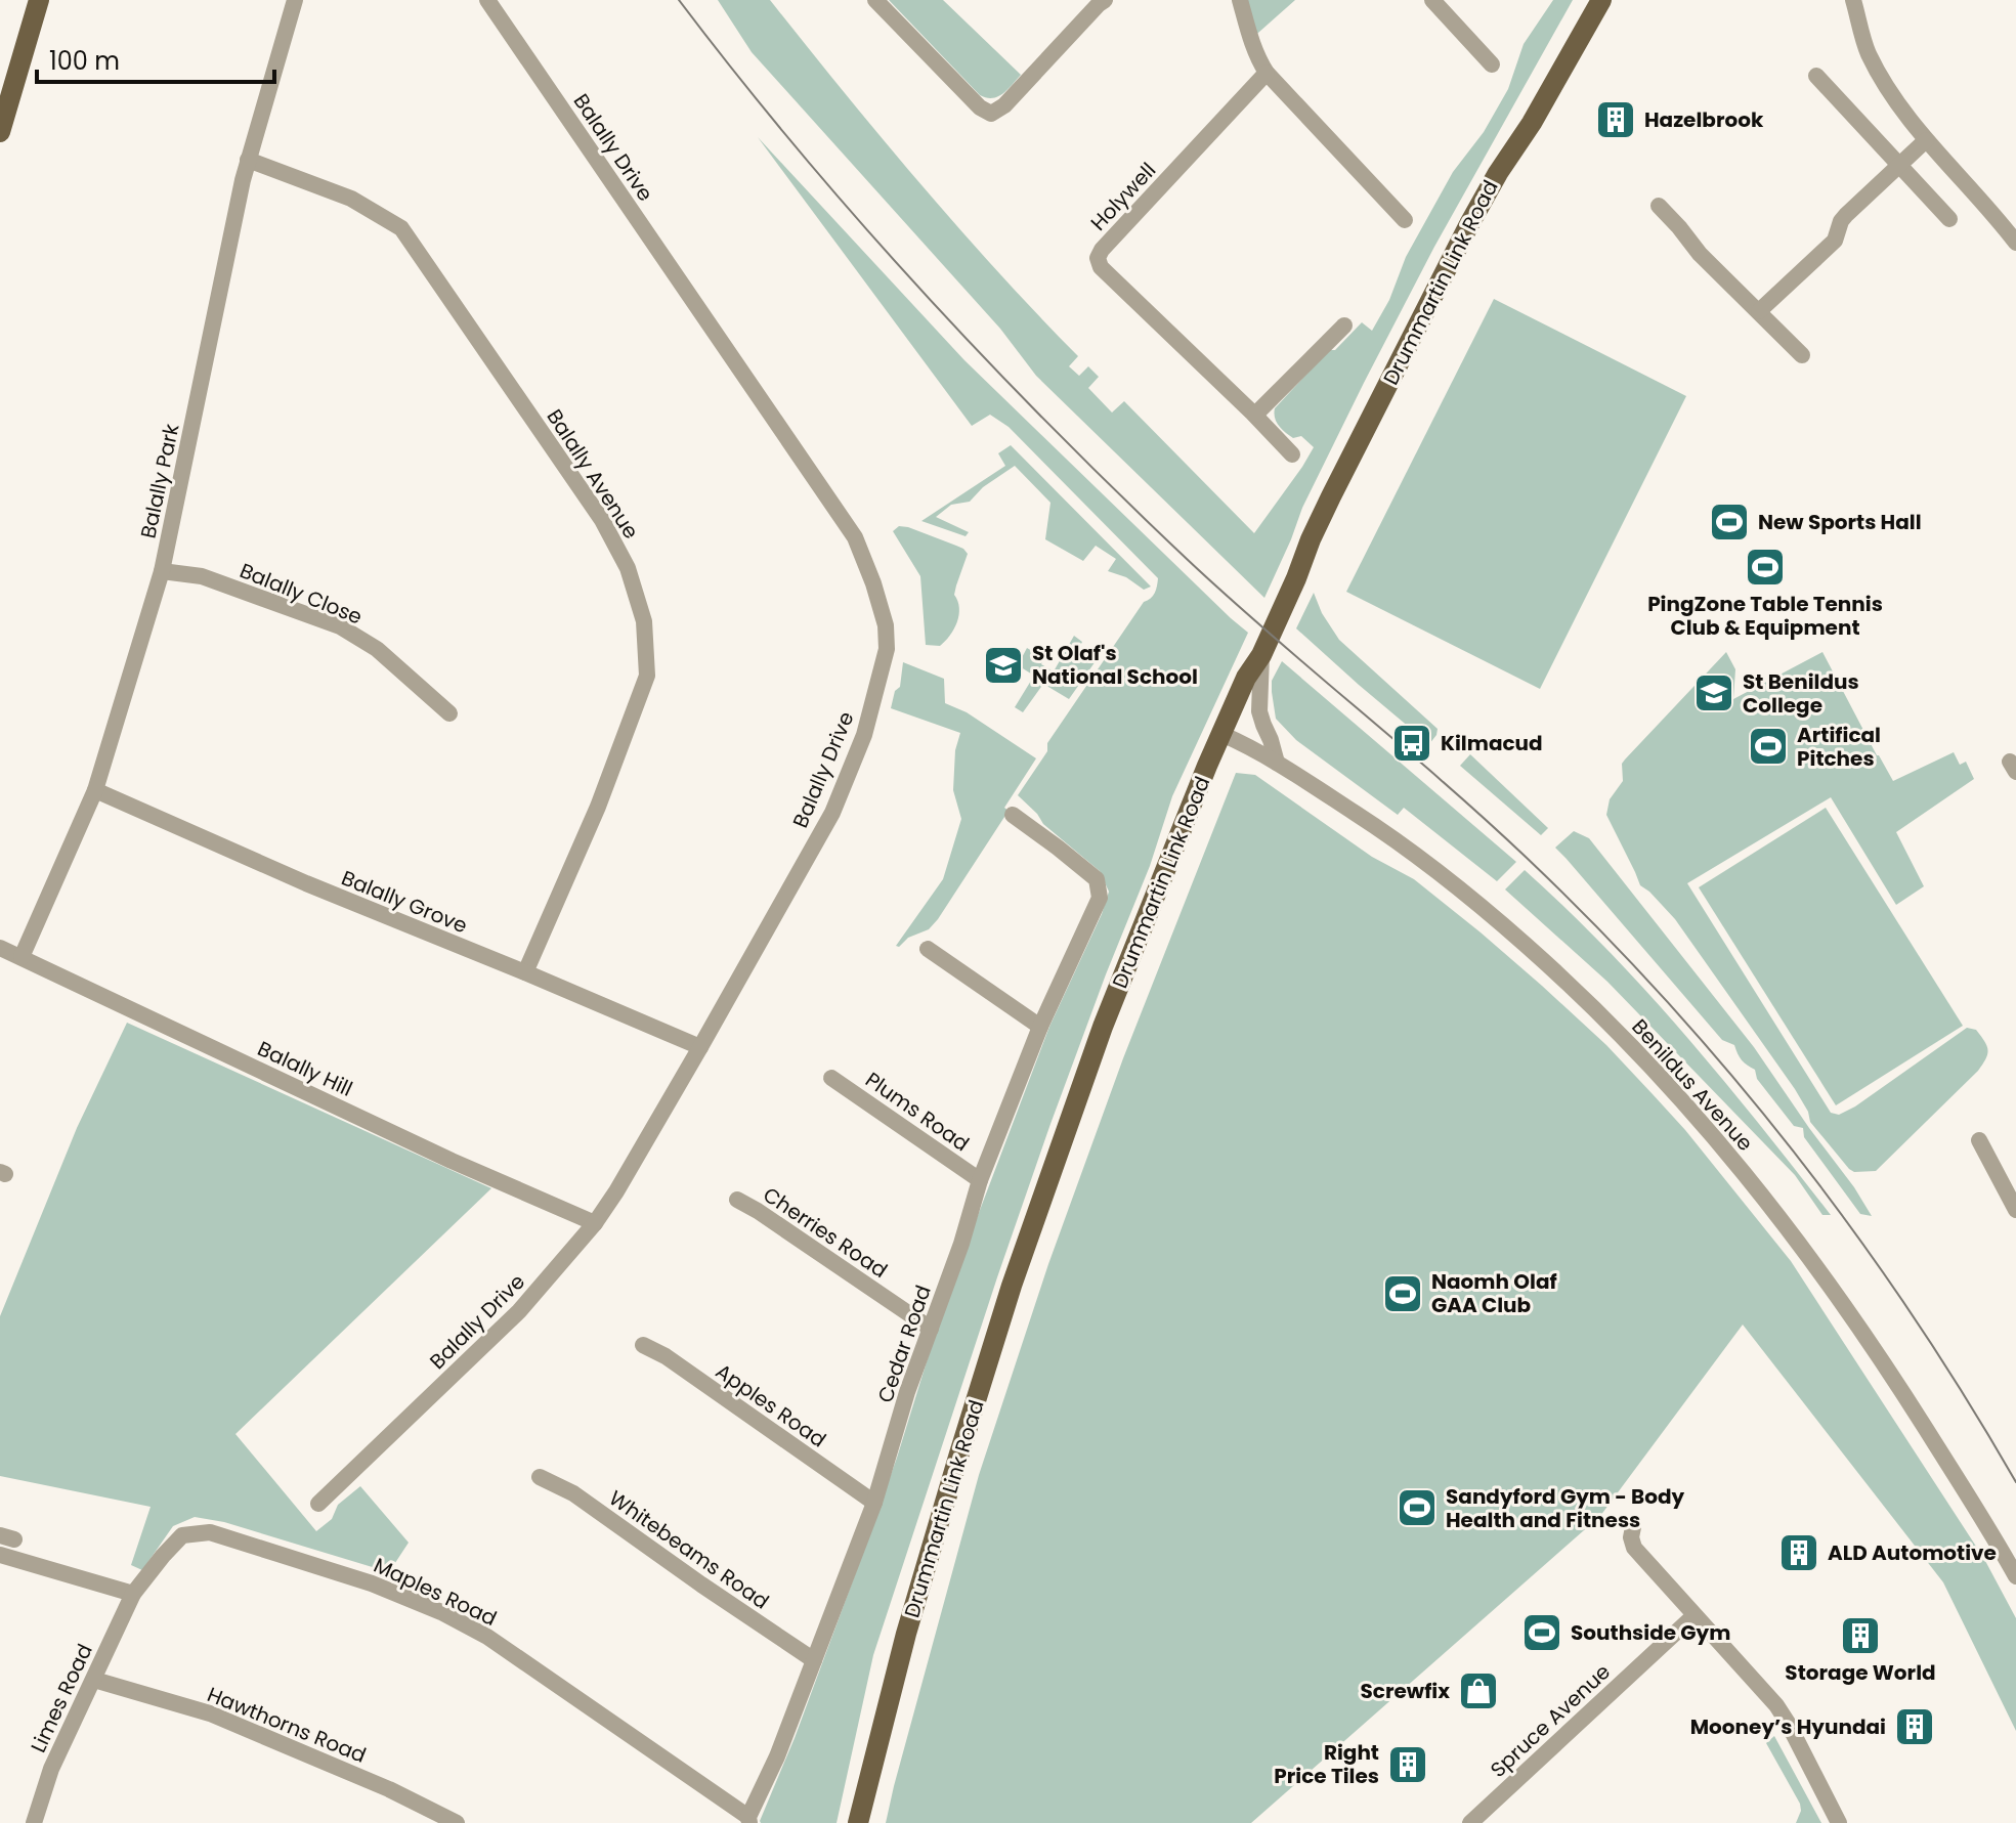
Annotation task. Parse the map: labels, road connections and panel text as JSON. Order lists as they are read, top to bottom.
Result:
{
  "streets": {
    "main road": ["Drummartin Link Road"],
    "street": [
      "Balally Drive",
      "Holywell",
      "Balally Avenue",
      "Balally Park",
      "Balally Close",
      "Balally Grove",
      "Balally Hill",
      "Benildus Avenue",
      "Plums Road",
      "Cherries Road",
      "Cedar Road",
      "Apples Road",
      "Whitebeams Road",
      "Maples Road",
      "Limes Road",
      "Spruce Avenue",
      "Hawthorns Road"
    ]
  },
  "crossings": [
    ["Balally Drive", "Balally Grove"],
    ["Balally Drive", "Balally Hill"],
    ["Drummartin Link Road", "Benildus Avenue"],
    ["Balally Avenue", "Balally Park"],
    ["Balally Avenue", "Balally Grove"],
    ["Balally Park", "Balally Close"],
    ["Balally Park", "Balally Grove"],
    ["Balally Park", "Balally Hill"],
    ["Plums Road", "Cedar Road"],
    ["Cherries Road", "Cedar Road"],
    ["Cedar Road", "Apples Road"],
    ["Cedar Road", "Whitebeams Road"],
    ["Cedar Road", "Maples Road"],
    ["Maples Road", "Limes Road"],
    ["Limes Road", "Hawthorns Road"]
  ],
  "places": {
    "building": [
      "Hazelbrook",
      "ALD Automotive",
      "Storage World",
      "Mooney’s Hyundai",
      "Right Price Tiles"
    ],
    "sports": [
      "New Sports Hall",
      "PingZone Table Tennis Club & Equipment",
      "Artifical Pitches",
      "Naomh Olaf GAA Club",
      "Sandyford Gym - Body Health and Fitness",
      "Southside Gym"
    ],
    "school or university": ["St Olaf's National School", "St Benildus College"],
    "bus stop": ["Kilmacud"],
    "shop": ["Screwfix"]
  },
  "scale_bar": "100 m"
}
